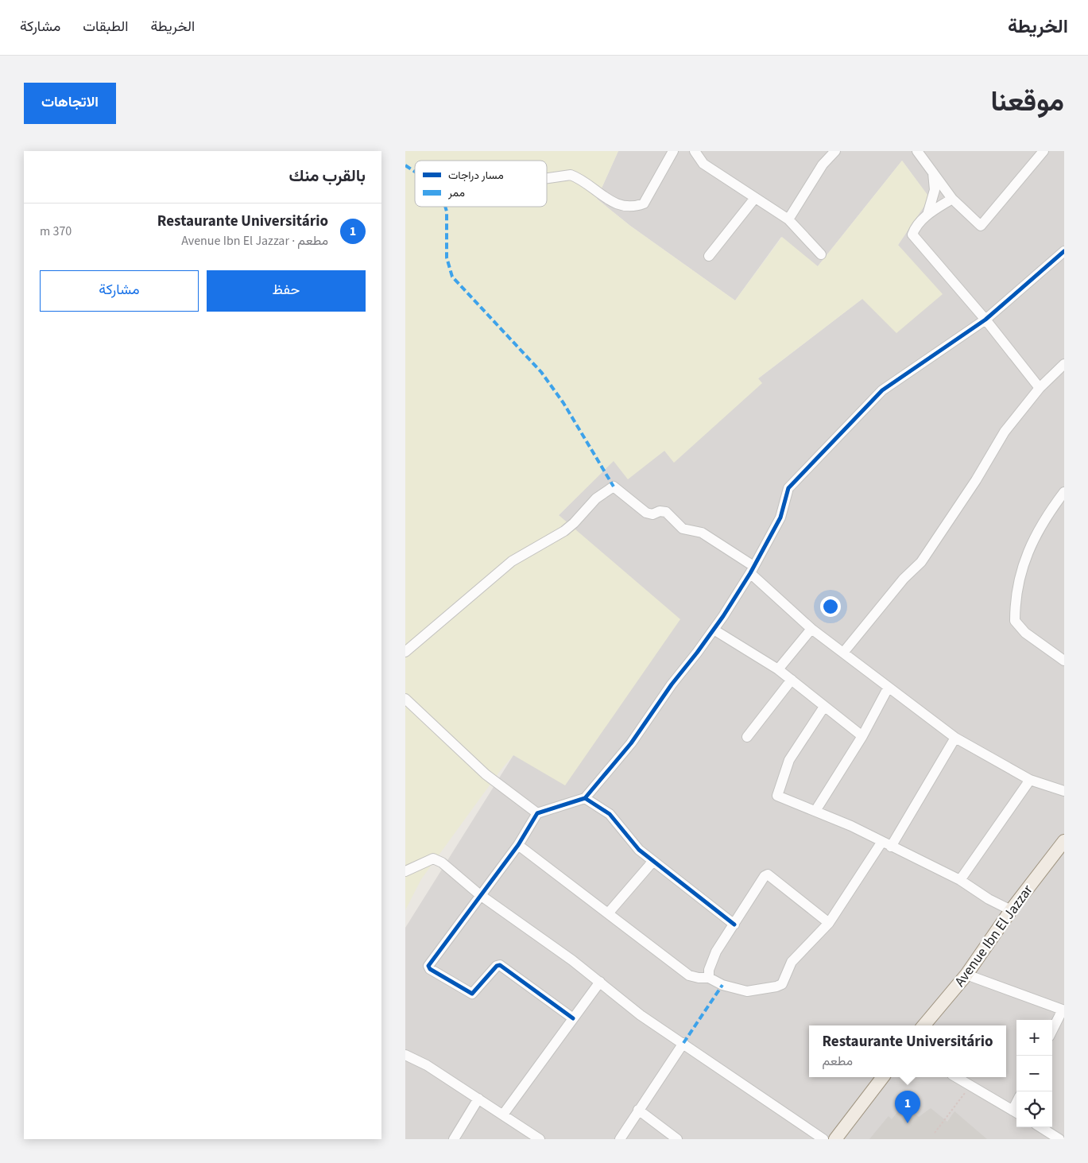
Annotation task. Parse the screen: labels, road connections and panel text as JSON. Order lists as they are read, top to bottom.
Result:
{
  "streets": {
    "main road": ["Avenue Ibn El Jazzar"]
  },
  "legend": ["مسار دراجات", "ممر"],
  "page": {
    "header": "الخريطة",
    "nav": ["الخريطة", "الطبقات", "مشاركة"],
    "title": "موقعنا",
    "buttons": [
      "الاتجاهات",
      ["حفظ", "مشاركة"]
    ],
    "heading": "بالقرب منك",
    "list": [
      {
        "mark": "1",
        "name": "Restaurante Universitário",
        "note": "مطعم · Avenue Ibn El Jazzar",
        "value": "370 m"
      }
    ],
    "map_buttons": ["+", "−"],
    "popup": ["Restaurante Universitário", "مطعم"],
    "pins": "1"
  }
}
